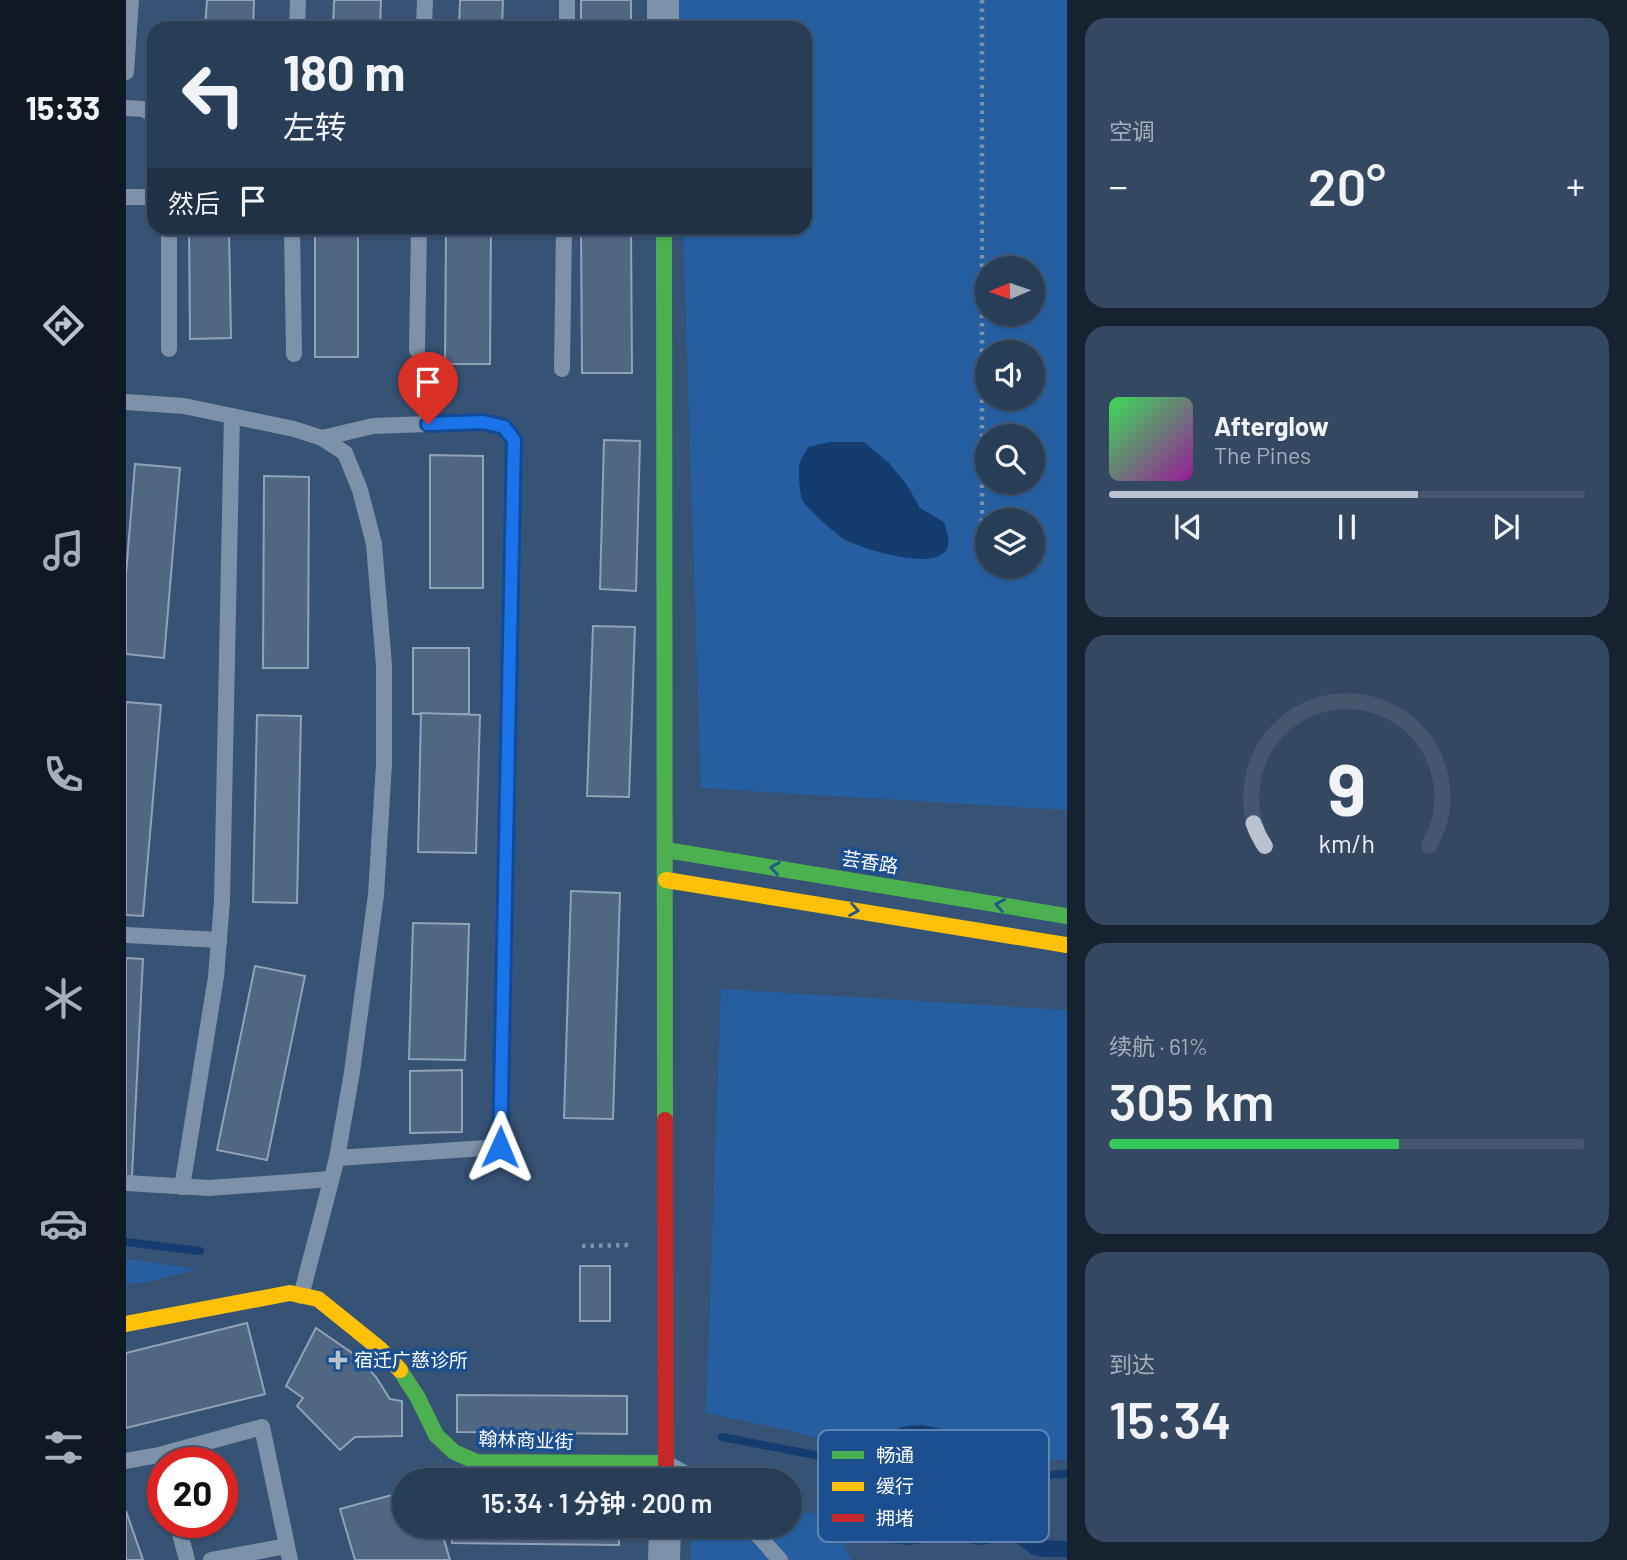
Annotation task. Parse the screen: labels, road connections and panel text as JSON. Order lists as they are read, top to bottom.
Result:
{
  "streets": {
    "street": ["芸香路", "翰林商业街"]
  },
  "places": {
    "health": ["宿迁广慈诊所"]
  },
  "legend": ["畅通", "缓行", "拥堵"],
  "north": "left",
  "page": {
    "tabs": "15:33",
    "tile": [
      "空调",
      ["续航 · 61%", "305 km"],
      ["到达", "15:34"]
    ],
    "turn": ["180 m", "左转"],
    "heat": ["−", "20°", "+"],
    "then": "然后",
    "song": ["Afterglow", "The Pines"],
    "limit": "20",
    "trip": "15:34 · 1 分钟 · 200 m",
    "gauge": ["9", "km/h"]
  }
}
